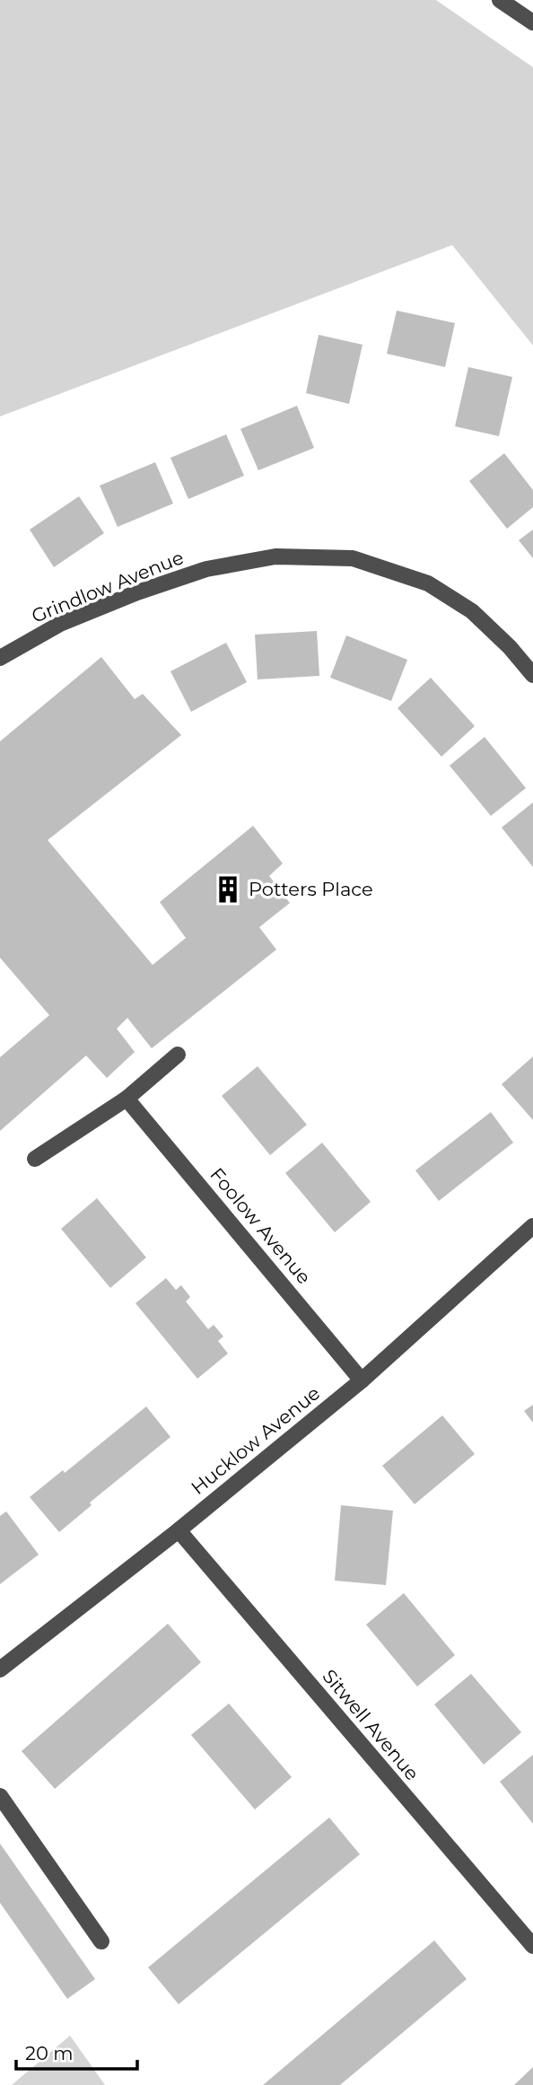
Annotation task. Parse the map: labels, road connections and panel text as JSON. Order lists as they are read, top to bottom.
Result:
{
  "streets": {
    "street": [
      "Grindlow Avenue",
      "Foolow Avenue",
      "Hucklow Avenue",
      "Sitwell Avenue"
    ]
  },
  "crossings": [
    ["Foolow Avenue", "Hucklow Avenue"],
    ["Hucklow Avenue", "Sitwell Avenue"]
  ],
  "places": {
    "building": ["Potters Place"]
  },
  "scale_bar": "20 m"
}
